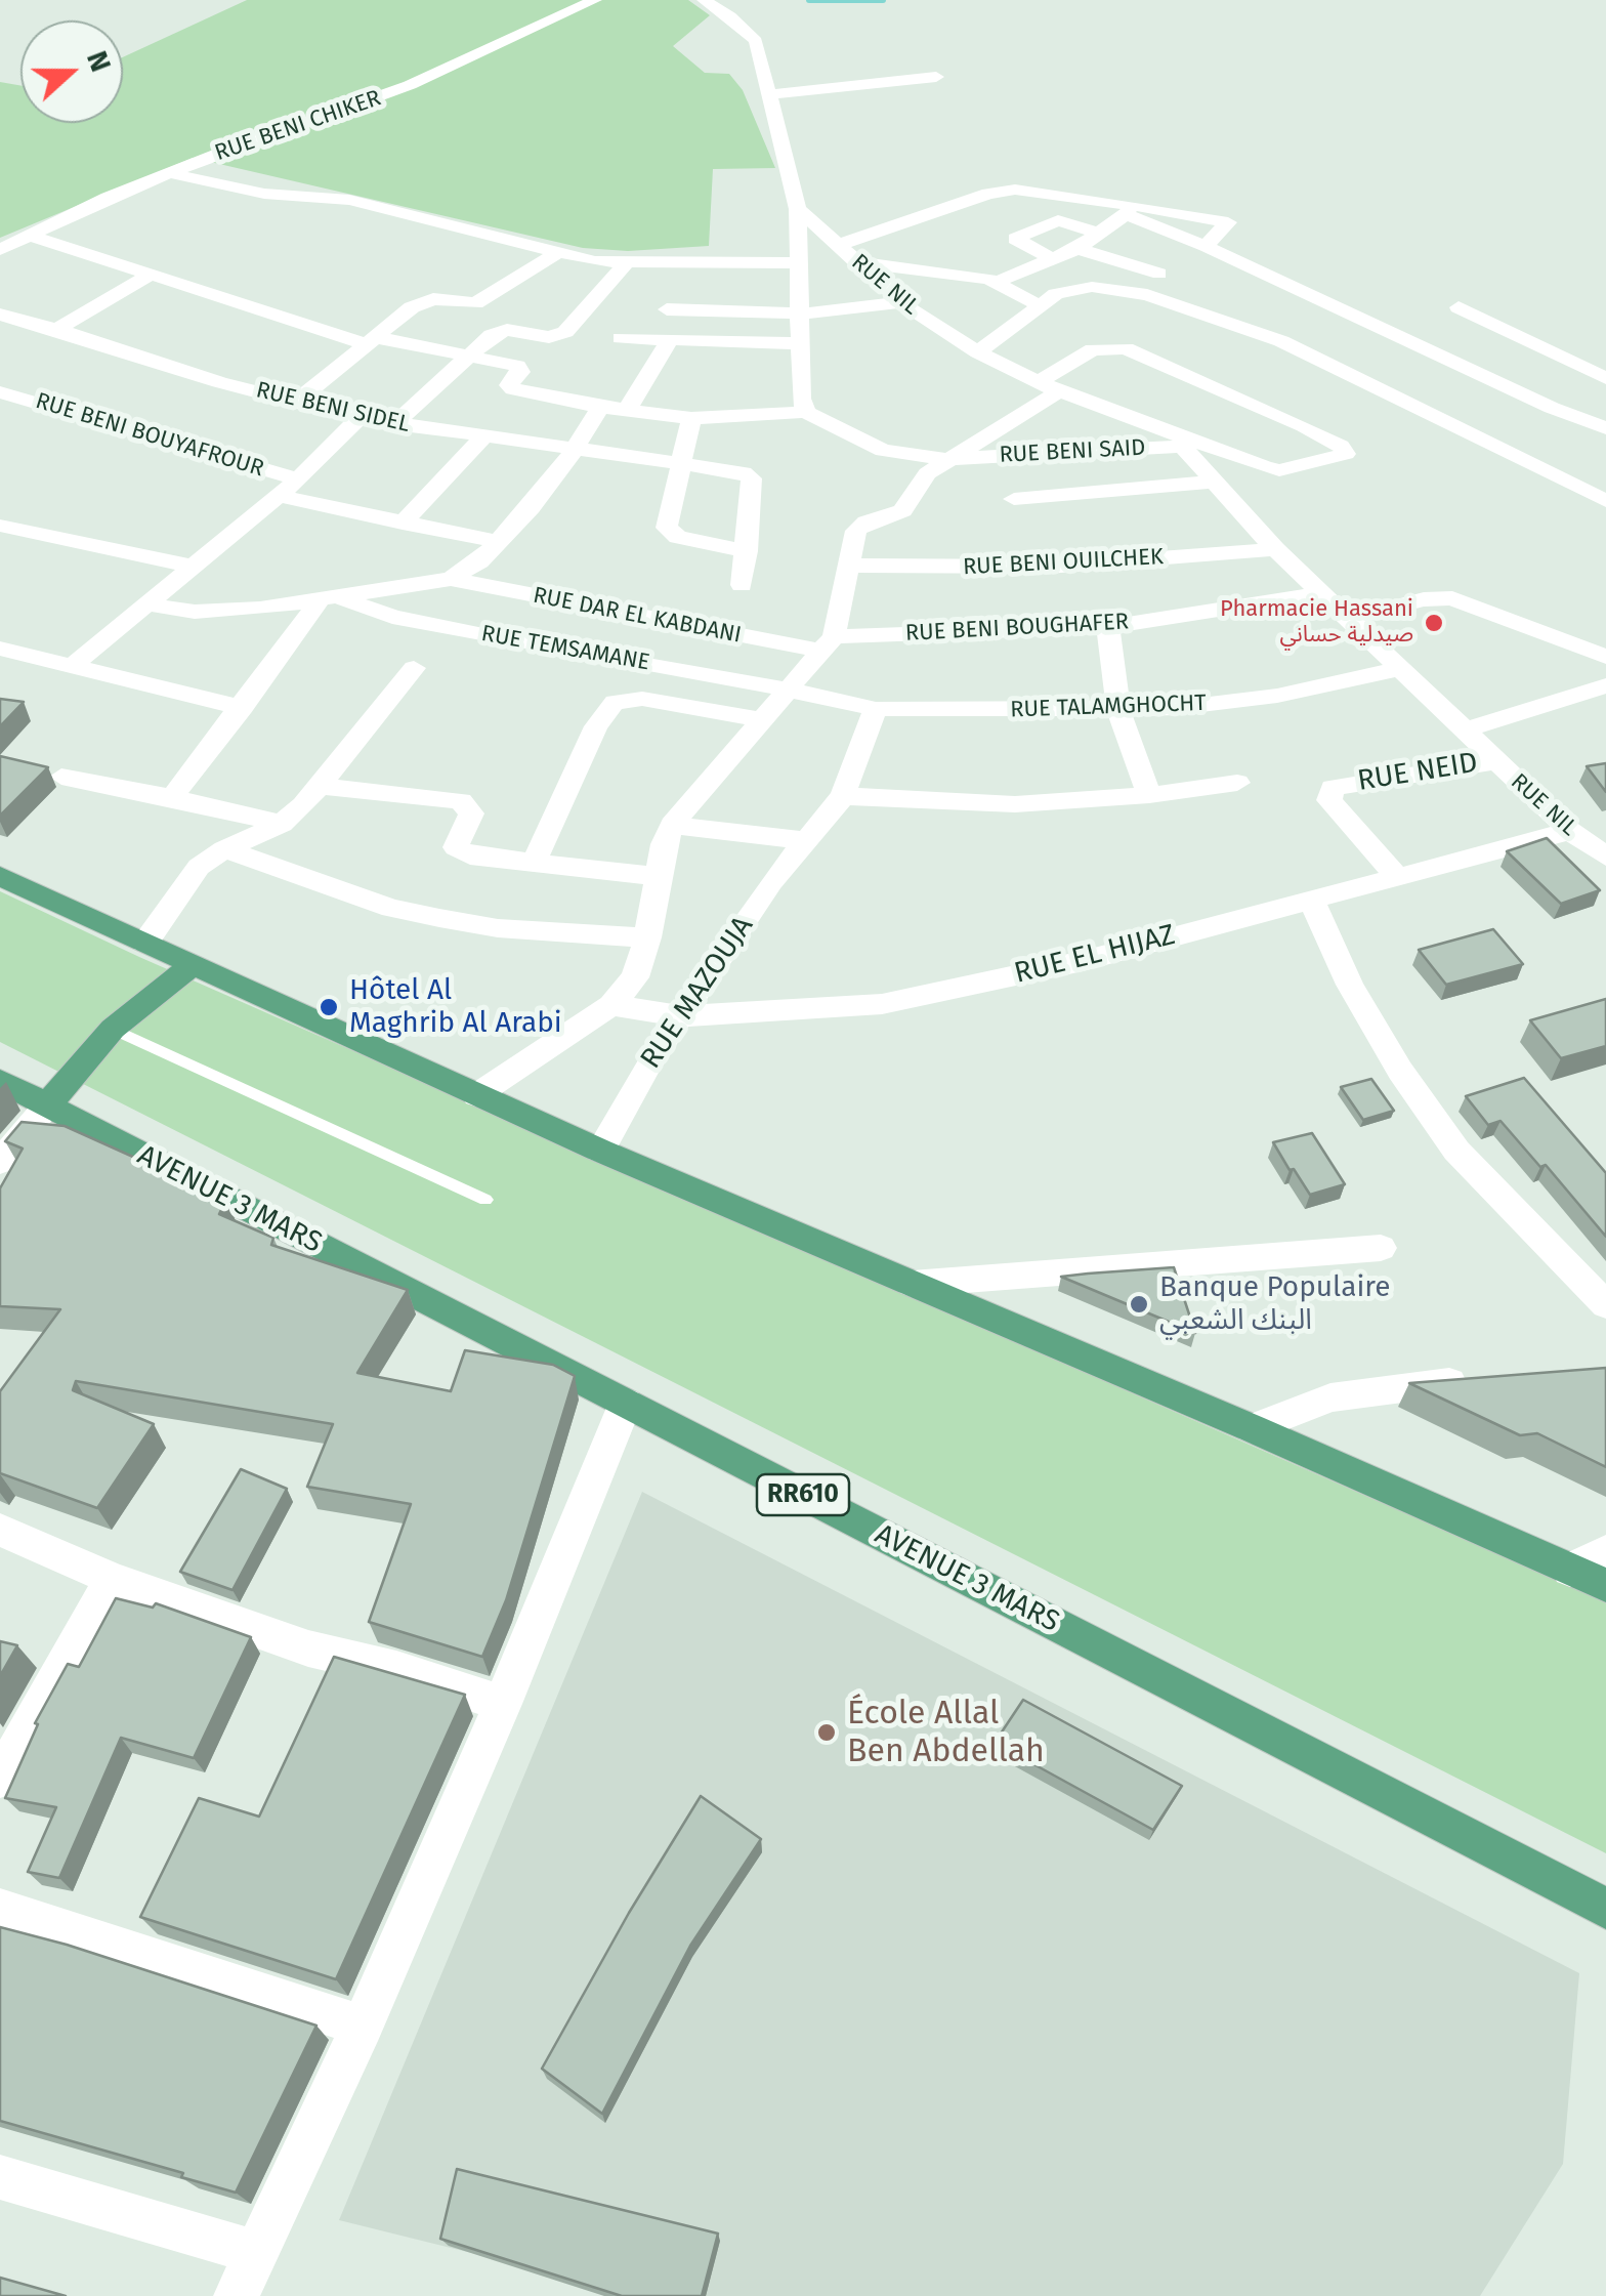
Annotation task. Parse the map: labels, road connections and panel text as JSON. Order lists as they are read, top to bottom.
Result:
{
  "streets": {
    "main road": ["AVENUE 3 MARS", "RR610"],
    "street": [
      "RUE BENI CHIKER",
      "RUE NIL",
      "RUE BENI SIDEL",
      "RUE BENI BOUYAFROUR",
      "RUE BENI SAID",
      "RUE BENI OUILCHEK",
      "RUE DAR EL KABDANI",
      "RUE BENI BOUGHAFER",
      "RUE TEMSAMANE",
      "RUE TALAMGHOCHT",
      "RUE NEID",
      "RUE EL HIJAZ",
      "RUE MAZOUJA"
    ]
  },
  "crossings": [
    ["RUE NIL", "RUE BENI SAID"],
    ["RUE NIL", "RUE BENI OUILCHEK"],
    ["RUE NIL", "RUE BENI BOUGHAFER"],
    ["RUE NIL", "RUE TALAMGHOCHT"],
    ["RUE NIL", "RUE NEID"],
    ["RUE NIL", "RUE EL HIJAZ"],
    ["RUE DAR EL KABDANI", "RUE BENI BOUGHAFER"],
    ["RUE TEMSAMANE", "RUE TALAMGHOCHT"],
    ["RUE NEID", "RUE EL HIJAZ"],
    ["RUE EL HIJAZ", "RUE MAZOUJA"]
  ],
  "places": [
    "Pharmacie Hassani صيدلية حساني",
    "Hôtel Al Maghrib Al Arabi",
    "Banque Populaire البنك الشعبي",
    "École Allal Ben Abdellah"
  ],
  "north": "right"
}
